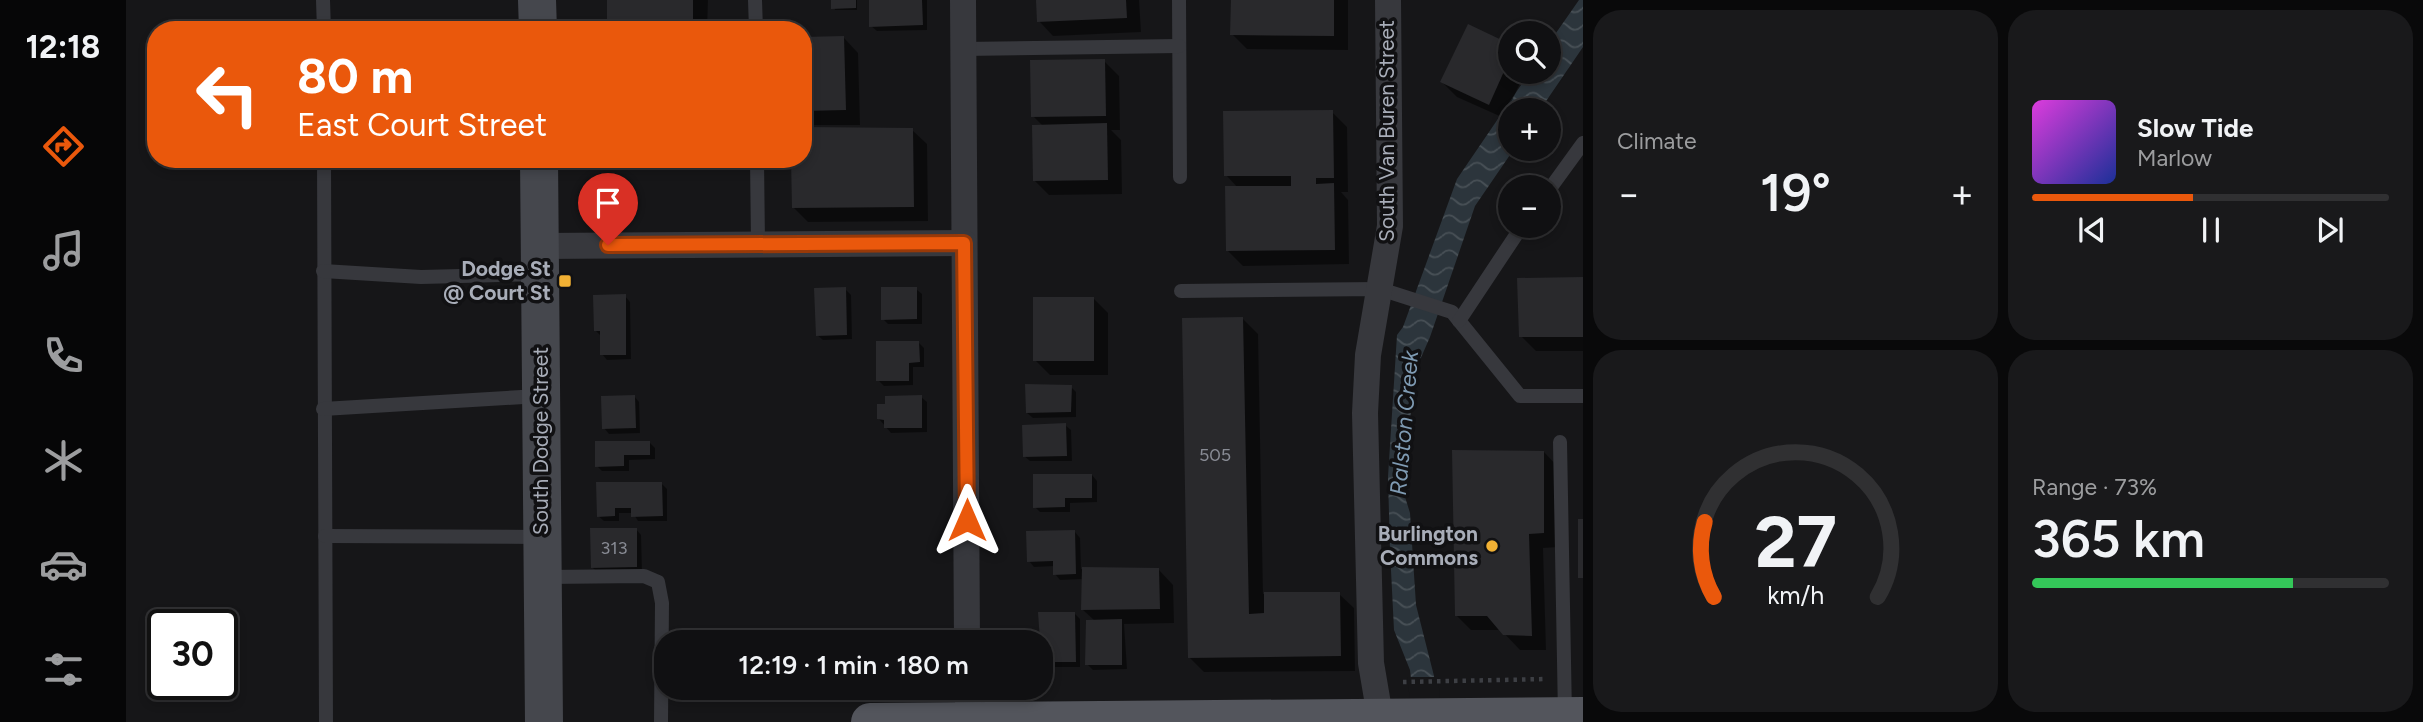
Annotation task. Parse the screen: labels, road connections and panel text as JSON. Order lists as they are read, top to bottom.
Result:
{
  "streets": {
    "main road": ["South Dodge Street"],
    "street": ["South Van Buren Street"]
  },
  "water": ["Ralston Creek"],
  "places": {
    "transit": ["Dodge St @ Court St"],
    "other": ["Burlington Commons"]
  },
  "house_numbers": ["505", "313"],
  "page": {
    "tabs": "12:18",
    "tile": [
      "Climate",
      ["Range · 73%", "365 km"]
    ],
    "map_buttons": ["+", "−"],
    "turn": ["80 m", "East Court Street"],
    "song": ["Slow Tide", "Marlow"],
    "heat": ["−", "19°", "+"],
    "limit": "30",
    "trip": "12:19 · 1 min · 180 m",
    "gauge": ["27", "km/h"]
  }
}
